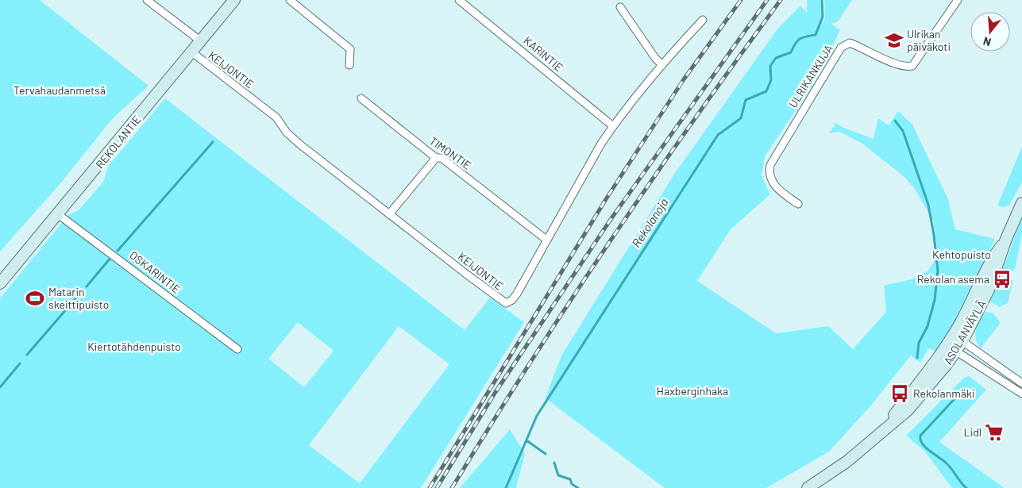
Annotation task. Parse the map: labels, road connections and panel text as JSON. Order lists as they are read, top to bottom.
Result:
{
  "streets": {
    "main road": ["REKOLANTIE", "ASOLANVÄYLÄ"],
    "street": [
      "KARINTIE",
      "KEIJONTIE",
      "ULRIKANKUJA",
      "TIMONTIE",
      "OSKARINTIE"
    ]
  },
  "crossings": [
    ["KARINTIE", "KEIJONTIE"],
    ["KEIJONTIE", "REKOLANTIE"],
    ["KEIJONTIE", "TIMONTIE"],
    ["REKOLANTIE", "OSKARINTIE"]
  ],
  "water": ["Rekolanoja"],
  "parks": [
    "Tervahaudanmetsä",
    "Kehtopuisto",
    "Kiertotähdenpuisto",
    "Haxberginhaka"
  ],
  "places": {
    "school or university": ["Ulrikan päiväkoti"],
    "bus stop": ["Rekolan asema", "Rekolanmäki"],
    "sports": ["Matarin skeittipuisto"],
    "supermarket": ["Lidl"]
  },
  "north": "bottom"
}
